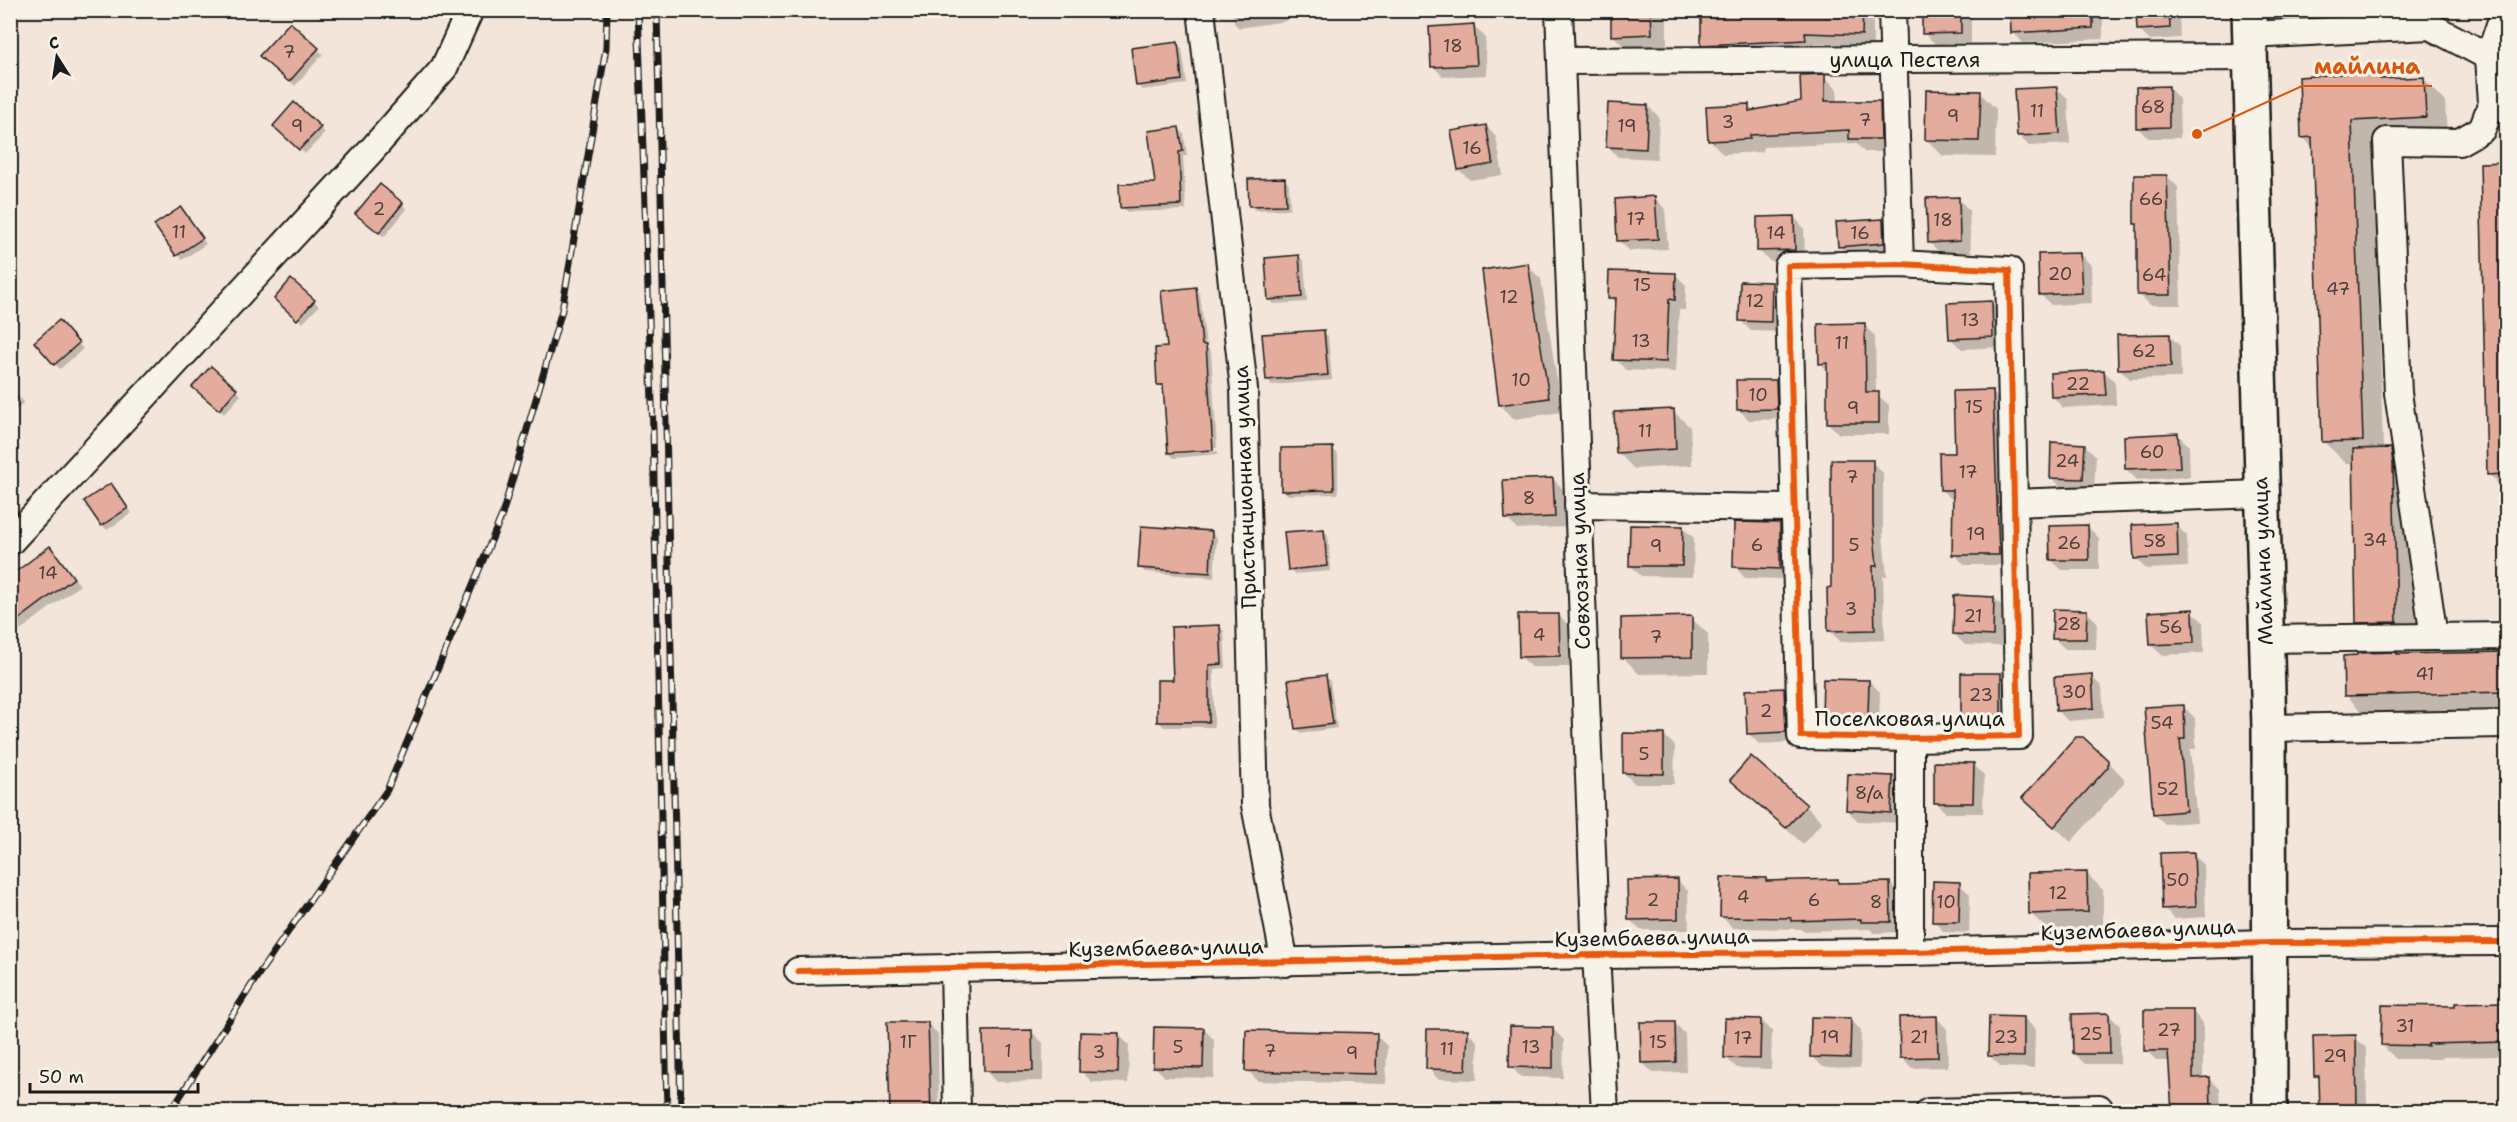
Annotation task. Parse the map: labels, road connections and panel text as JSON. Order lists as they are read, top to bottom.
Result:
{
  "streets": {
    "main road": ["Майлина улица"],
    "street": [
      "улица Пестеля",
      "Пристанционная улица",
      "Совхозная улица",
      "Поселковая улица",
      "Кузембаева улица"
    ]
  },
  "crossings": [
    ["улица Пестеля", "Совхозная улица"],
    ["улица Пестеля", "Майлина улица"],
    ["Пристанционная улица", "Кузембаева улица"],
    ["Совхозная улица", "Кузембаева улица"],
    ["Майлина улица", "Кузембаева улица"]
  ],
  "places": ["майлина"],
  "house_numbers": [
    "18",
    "7",
    "68",
    "11",
    "9",
    "7",
    "3",
    "9",
    "19",
    "16",
    "66",
    "2",
    "17",
    "18",
    "11",
    "14",
    "16",
    "20",
    "64",
    "15",
    "47",
    "12",
    "12",
    "13",
    "13",
    "11",
    "62",
    "10",
    "22",
    "10",
    "15",
    "9",
    "11",
    "60",
    "24",
    "17",
    "7",
    "8",
    "19",
    "34",
    "58",
    "26",
    "6",
    "5",
    "9",
    "14",
    "3",
    "21",
    "28",
    "56",
    "4",
    "7",
    "41",
    "30",
    "23",
    "2",
    "54",
    "5",
    "52",
    "8/a",
    "50",
    "12",
    "4",
    "2",
    "6",
    "8",
    "10",
    "31",
    "27",
    "25",
    "19",
    "21",
    "23",
    "17",
    "1Г",
    "15",
    "5",
    "13",
    "11",
    "1",
    "7",
    "3",
    "9",
    "29"
  ],
  "scale_bar": "50 m",
  "north": "top"
}
